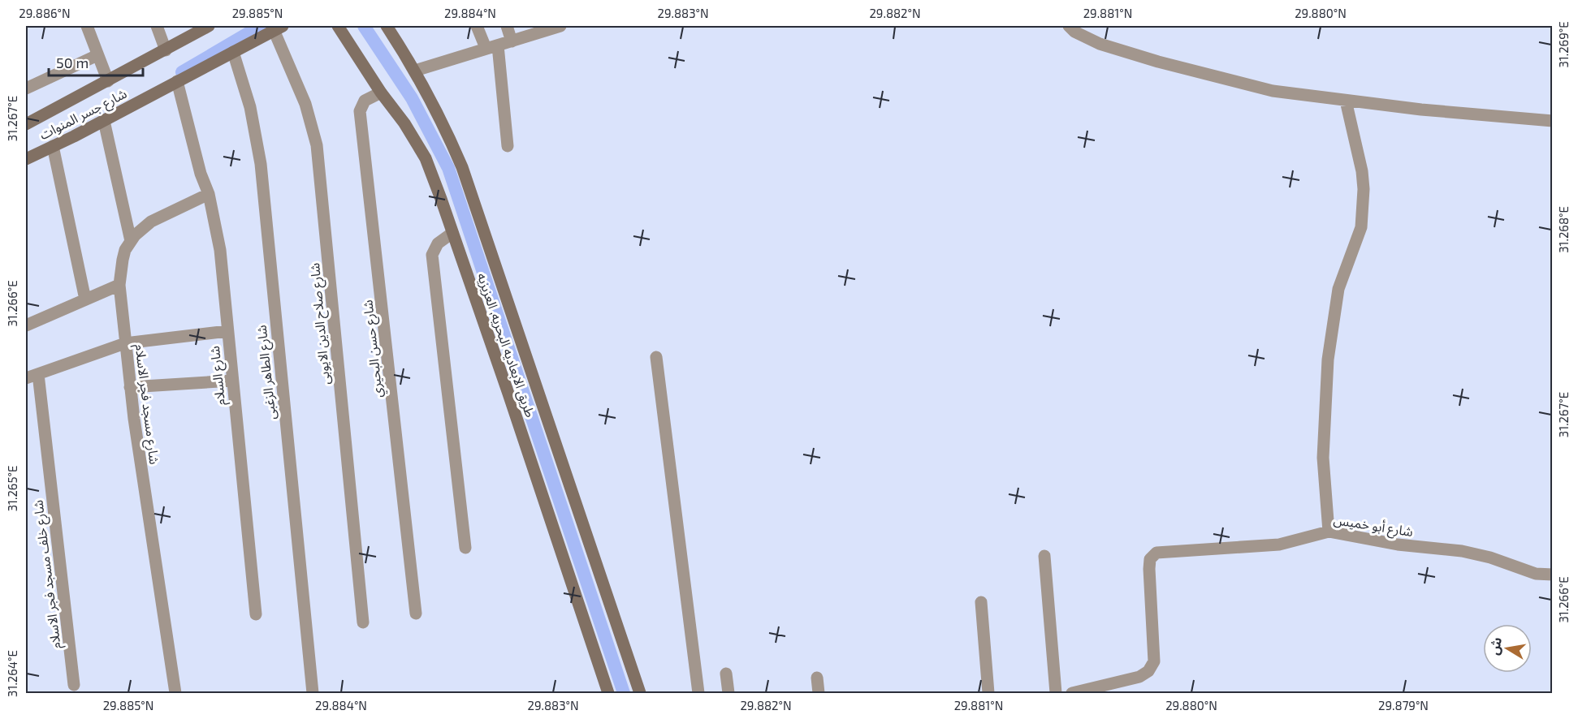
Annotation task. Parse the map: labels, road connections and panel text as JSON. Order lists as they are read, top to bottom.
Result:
{
  "streets": {
    "street": [
      "شارع جسر المنوات",
      "شارع صلاح الدين الايوبى",
      "طريق الابعاديه البحريه, العزيزيه",
      "شارع حسن البحيري",
      "شارع الطاهر الزغبى",
      "شارع السلام",
      "شارع مسجد فجر الاسلام",
      "شارع أبو خميس",
      "شارع خلف مسجد فجر الاسلام"
    ]
  },
  "crossings": [
    ["شارع جسر المنوات", "شارع صلاح الدين الايوبى"],
    ["شارع جسر المنوات", "شارع الطاهر الزغبى"],
    ["شارع جسر المنوات", "شارع السلام"],
    ["طريق الابعاديه البحريه, العزيزيه", "شارع حسن البحيري"]
  ],
  "scale_bar": "50 m",
  "north": "left",
  "coordinates": [
    "29.886°N",
    "29.885°N",
    "29.884°N",
    "29.883°N",
    "29.882°N",
    "29.881°N",
    "29.880°N",
    "31.269°E",
    "31.267°E",
    "31.268°E",
    "31.266°E",
    "31.265°E",
    "31.264°E",
    "29.879°N"
  ]
}
